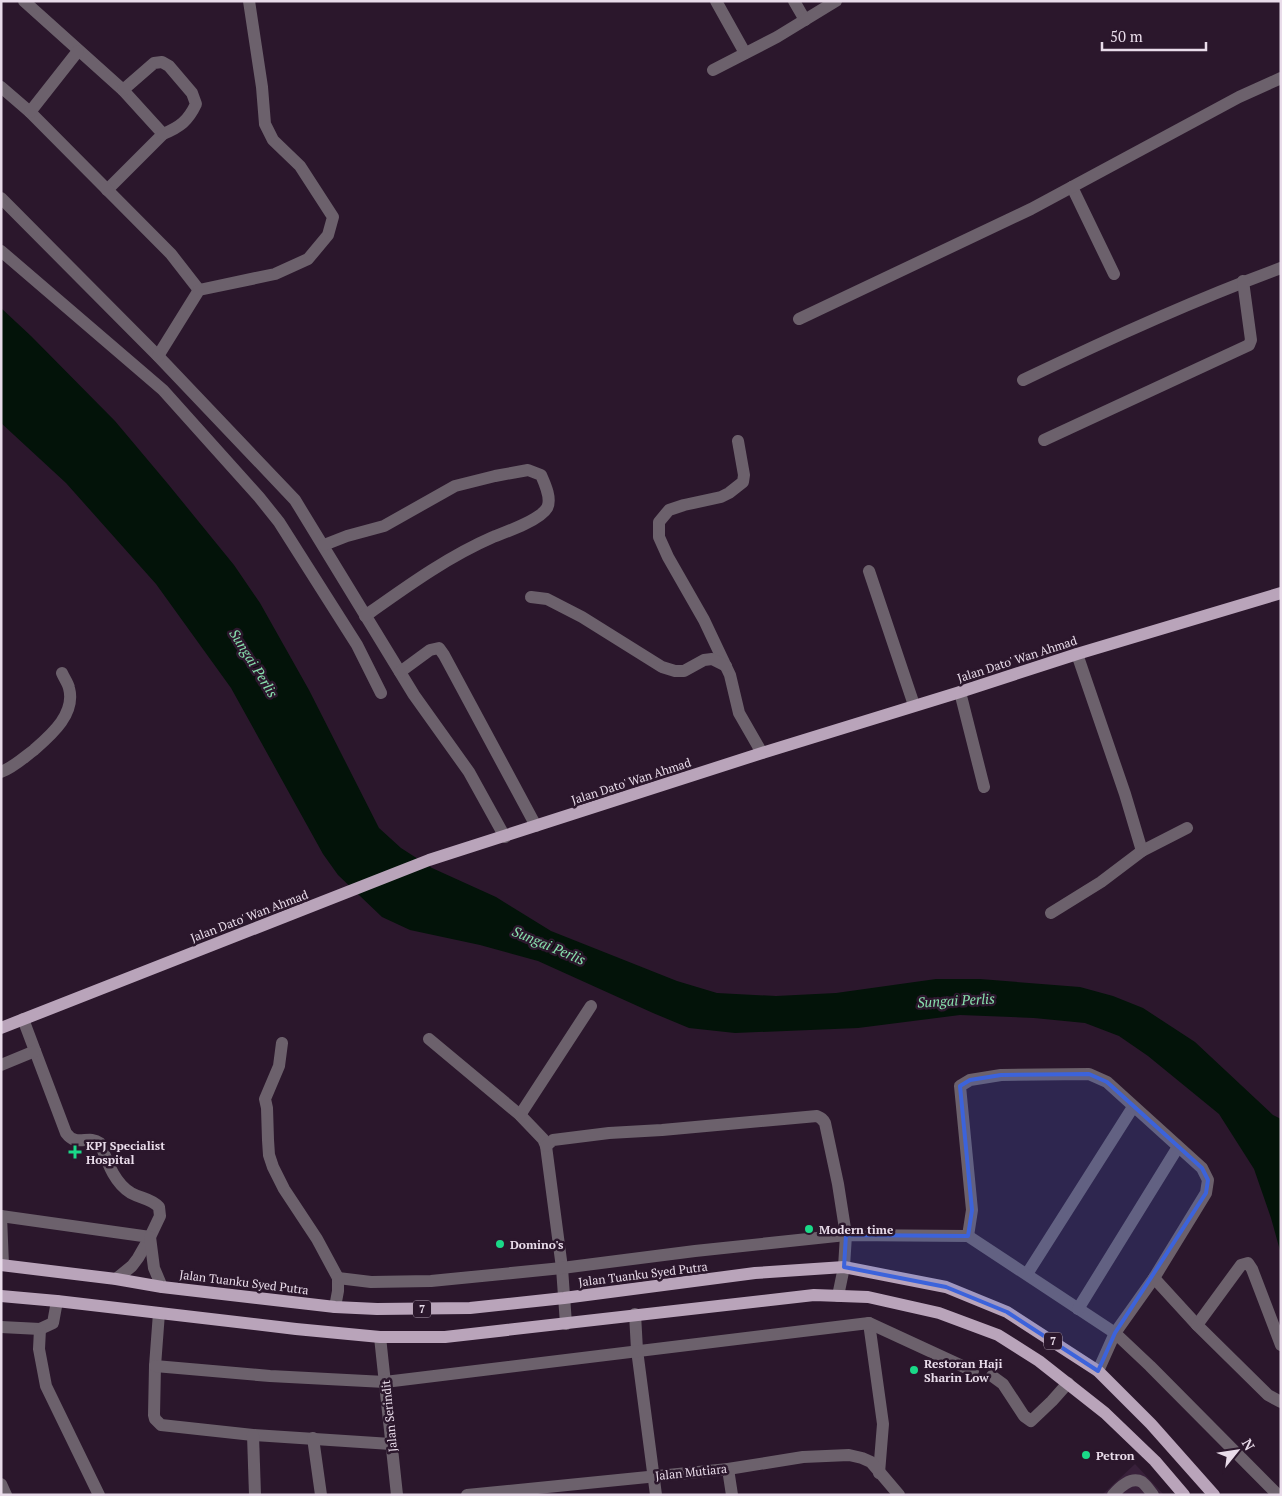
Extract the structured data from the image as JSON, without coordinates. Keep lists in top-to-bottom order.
{
  "streets": {
    "main road": ["Jalan Dato' Wan Ahmad", "Jalan Tuanku Syed Putra", "7"],
    "street": ["Jalan Serindit", "Jalan Mutiara"]
  },
  "crossings": [
    ["7", "Jalan Serindit"]
  ],
  "water": ["Sungai Perlis"],
  "places": {
    "health": ["KPJ Specialist Hospital"],
    "other": [
      "Modern time",
      "Domino's",
      "Restoran Haji Sharin Low",
      "Petron"
    ]
  },
  "scale_bar": "50 m",
  "north": "top right"
}
